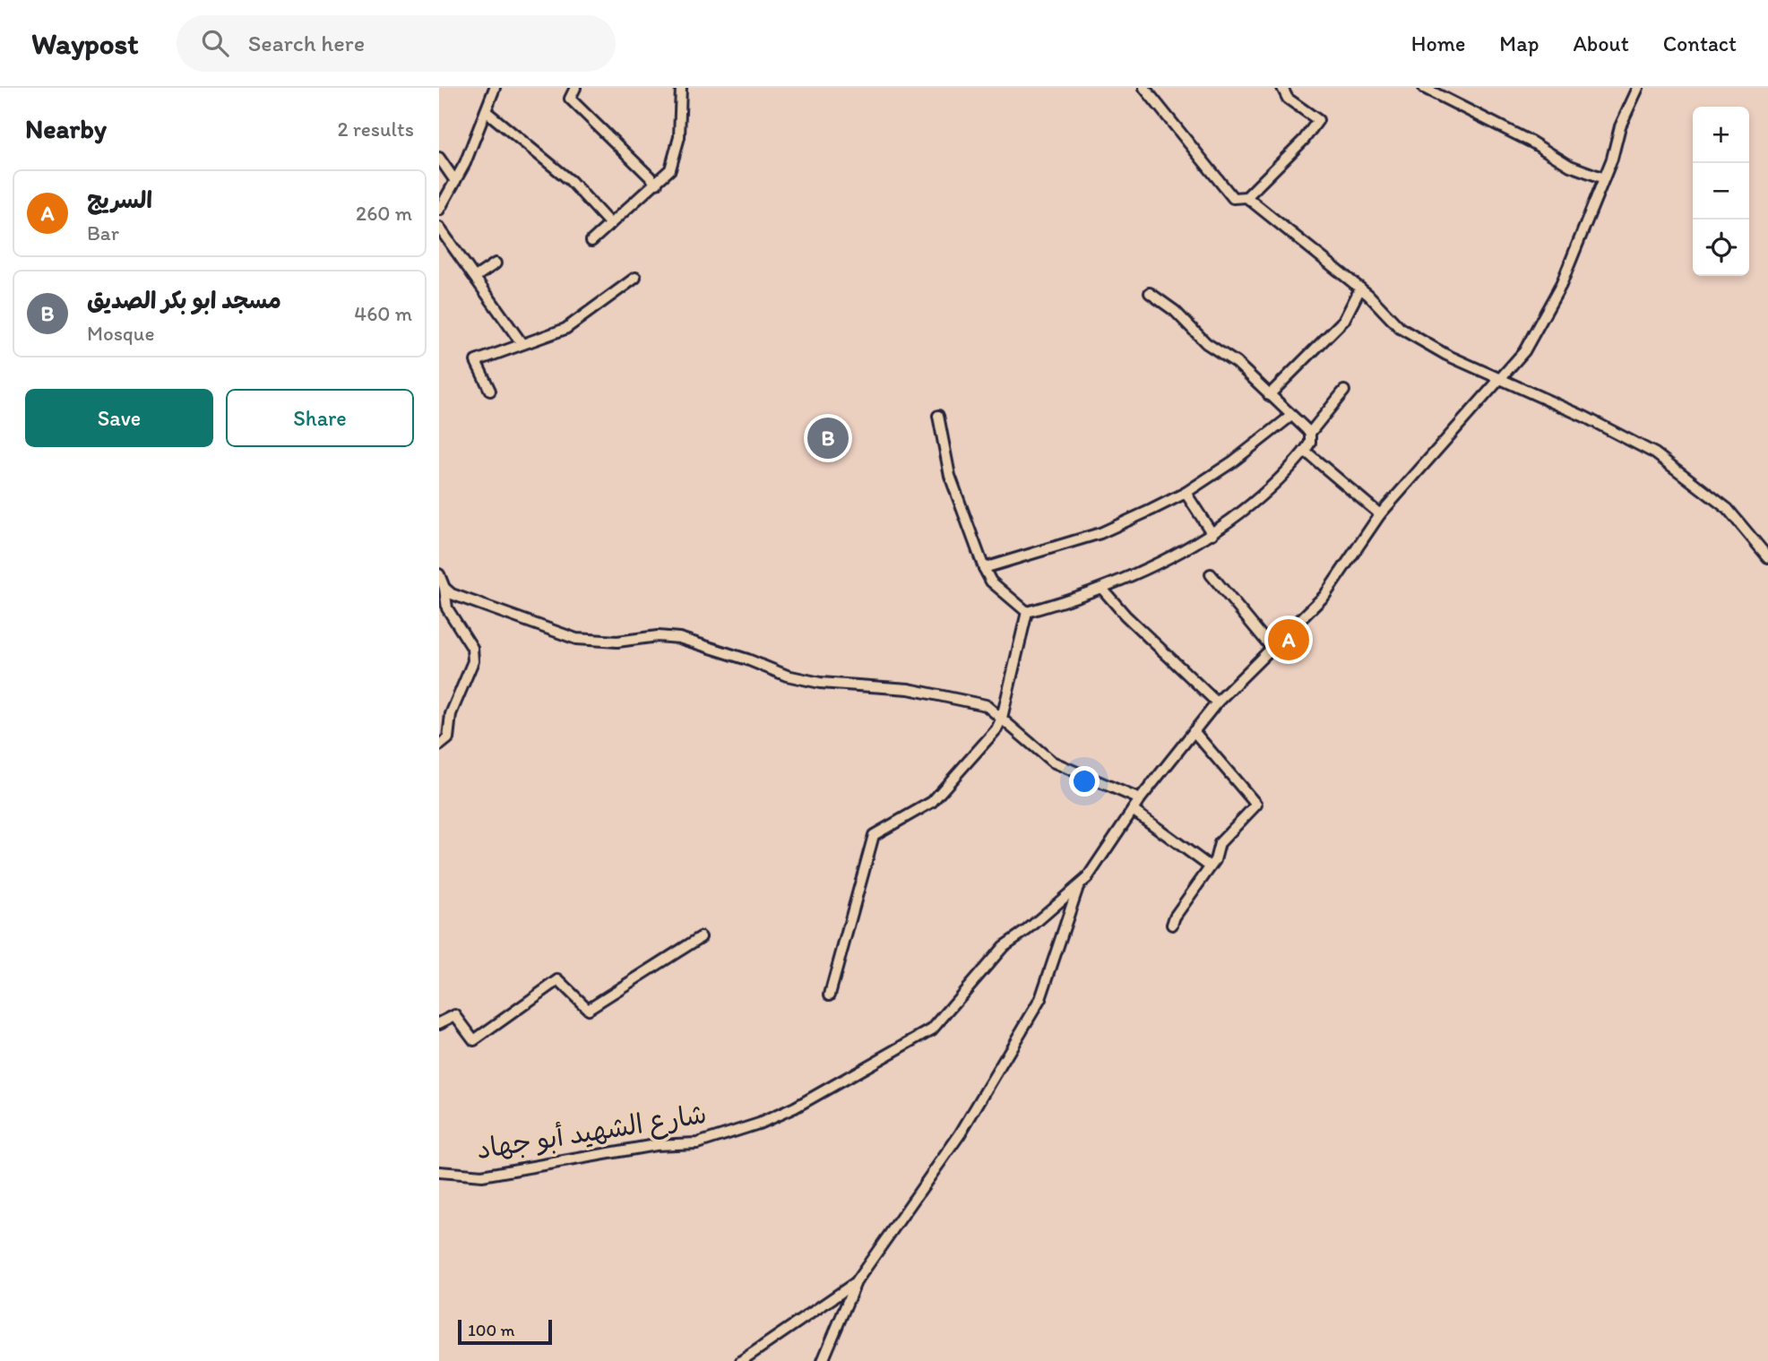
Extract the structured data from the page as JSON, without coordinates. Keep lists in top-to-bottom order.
{
  "streets": {
    "street": ["شارع الشهيد أبو جهاد"]
  },
  "scale_bar": "100 m",
  "page": {
    "header": "Waypost",
    "search": "Search here",
    "nav": [
      "Home",
      "Map",
      "About",
      "Contact"
    ],
    "heading": ["Nearby", "2 results"],
    "map_buttons": ["+", "−"],
    "list": [
      {
        "mark": "A",
        "name": "السريج",
        "note": "Bar",
        "value": "260 m"
      },
      {
        "mark": "B",
        "name": "مسجد ابو بكر الصديق",
        "note": "Mosque",
        "value": "460 m"
      }
    ],
    "buttons": ["Save", "Share"],
    "pins": ["B", "A"],
    "scale": "100 m"
  }
}
